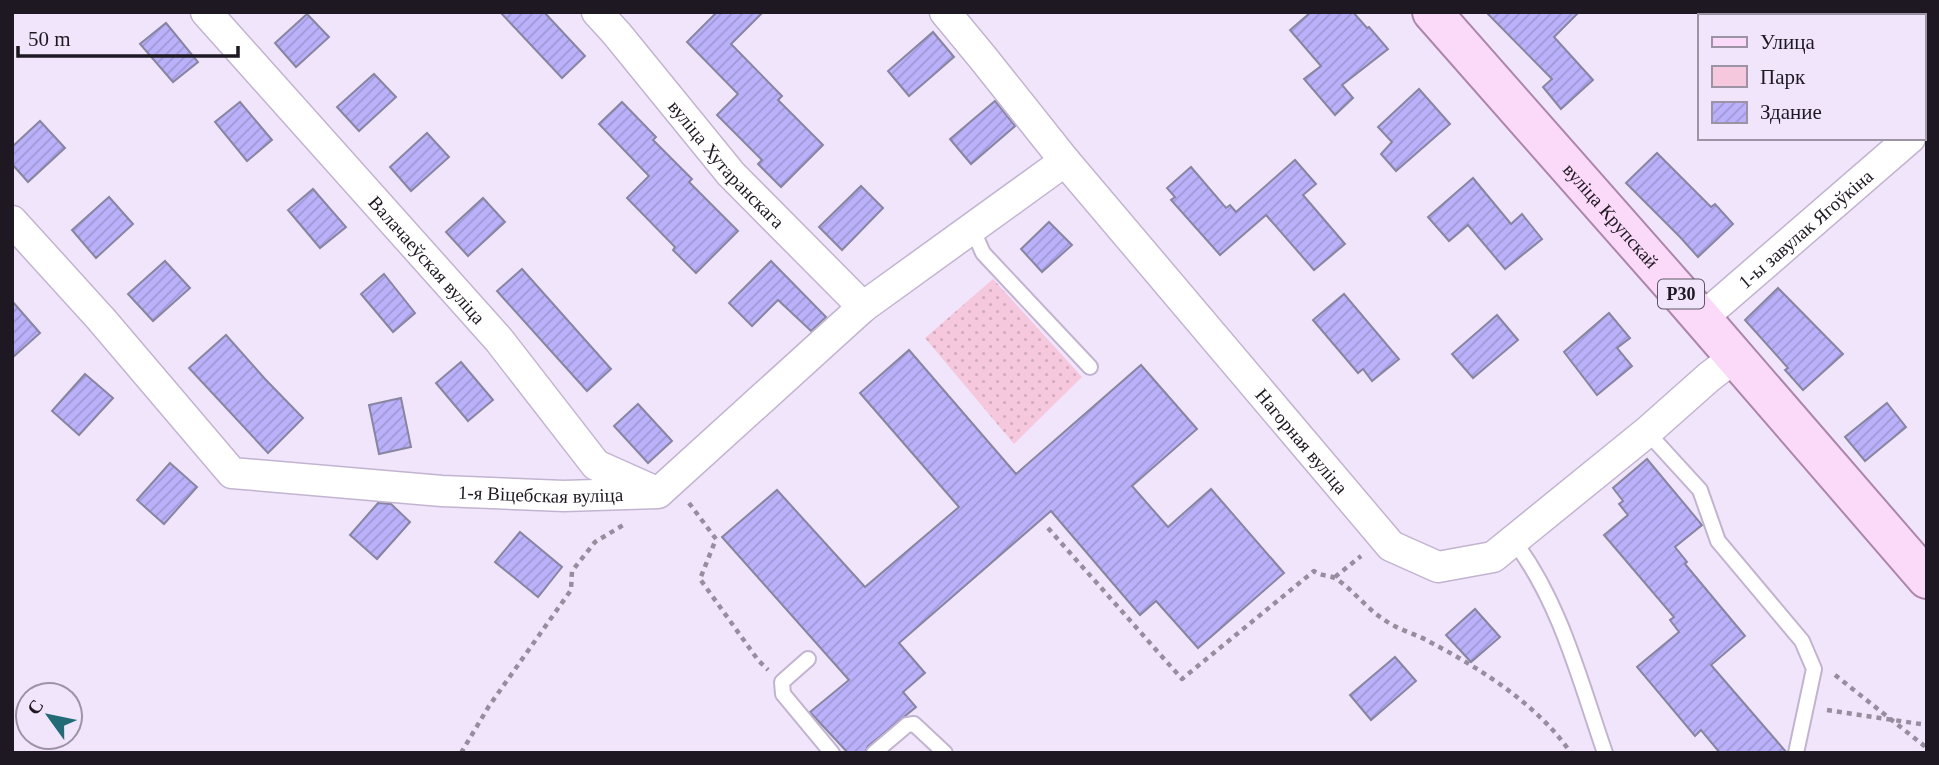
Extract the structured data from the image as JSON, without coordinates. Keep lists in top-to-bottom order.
{
  "streets": {
    "main road": ["вуліца Крупскай", "Р30"],
    "street": [
      "вуліца Хутаранскага",
      "1-ы завулак Ягоўкіна",
      "Валачаеўская вуліца",
      "Нагорная вуліца",
      "1-я Віцебская вуліца"
    ]
  },
  "crossings": [
    ["вуліца Крупскай", "1-ы завулак Ягоўкіна"],
    ["вуліца Крупскай", "Нагорная вуліца"],
    ["Валачаеўская вуліца", "1-я Віцебская вуліца"]
  ],
  "legend": ["Улица", "Парк", "Здание"],
  "scale_bar": "50 m",
  "north": "top left"
}
